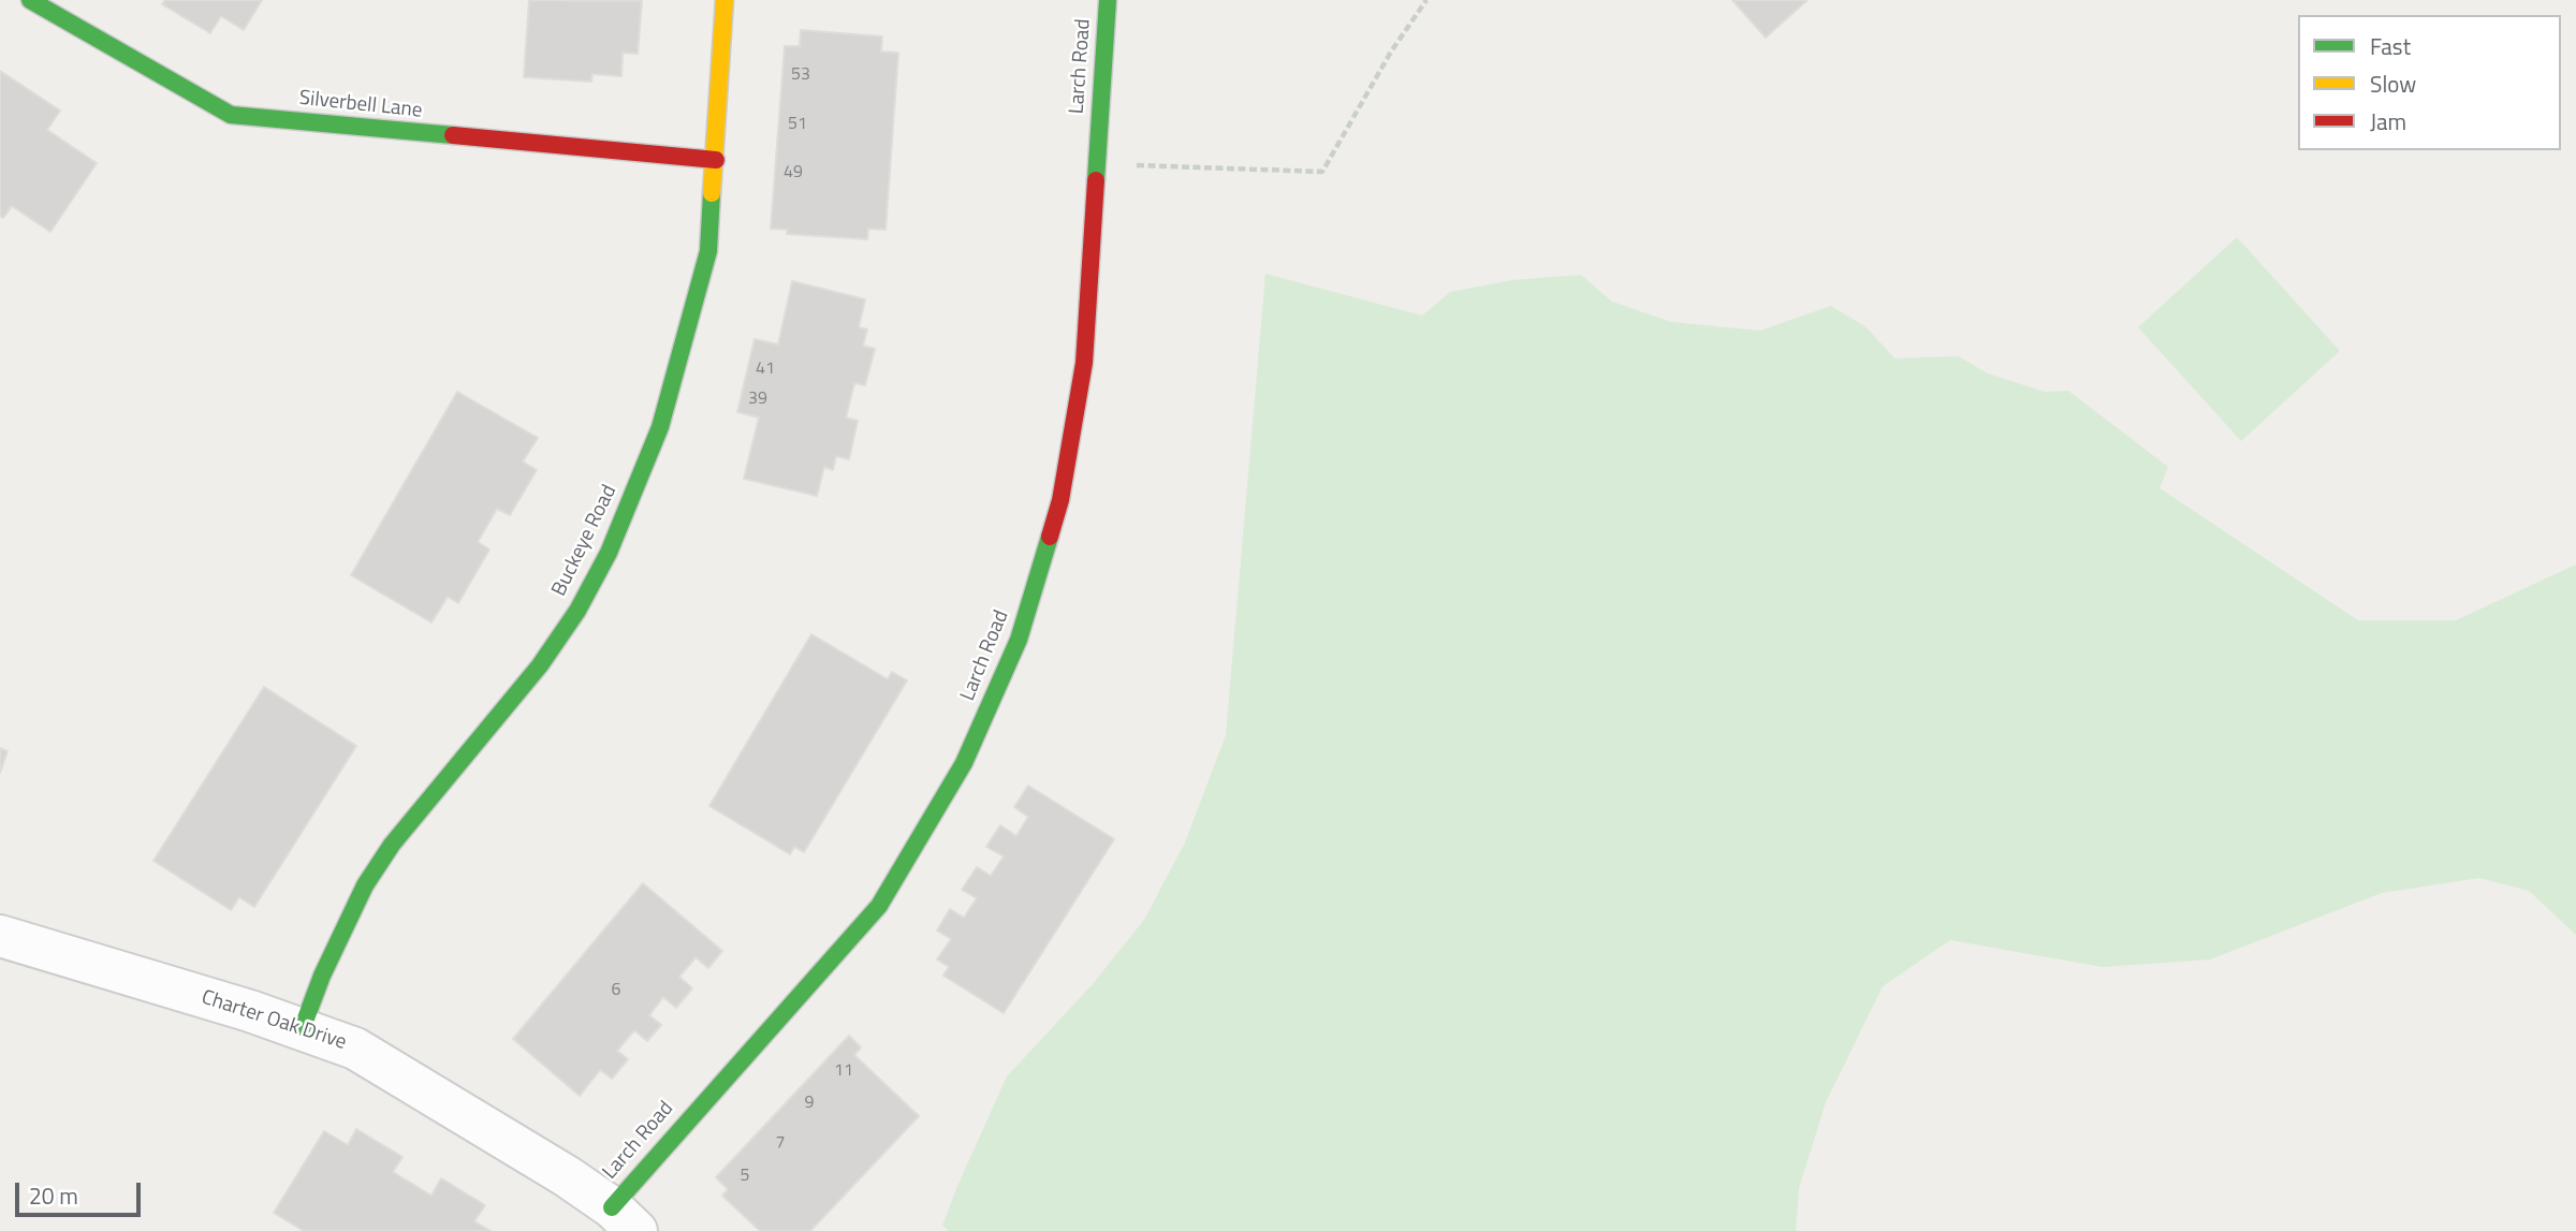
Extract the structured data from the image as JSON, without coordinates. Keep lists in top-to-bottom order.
{
  "streets": {
    "street": [
      "Larch Road",
      "Silverbell Lane",
      "Buckeye Road",
      "Charter Oak Drive"
    ]
  },
  "crossings": [
    ["Larch Road", "Charter Oak Drive"],
    ["Silverbell Lane", "Buckeye Road"],
    ["Buckeye Road", "Charter Oak Drive"]
  ],
  "house_numbers": [
    "53",
    "51",
    "49",
    "41",
    "39",
    "6",
    "11",
    "9",
    "7",
    "5"
  ],
  "legend": ["Fast", "Slow", "Jam"],
  "scale_bar": "20 m"
}
